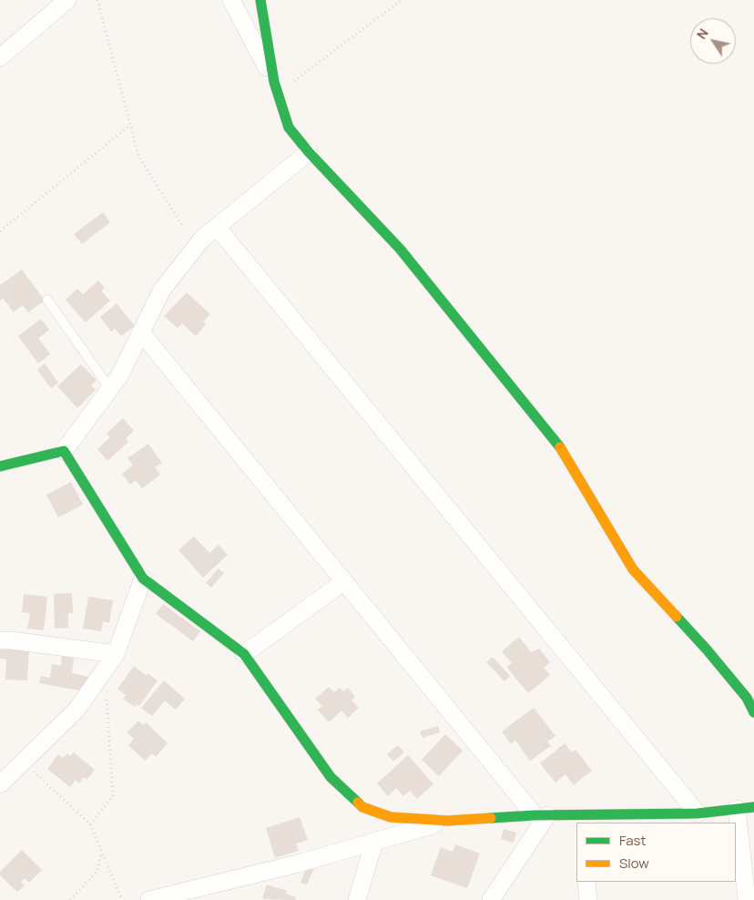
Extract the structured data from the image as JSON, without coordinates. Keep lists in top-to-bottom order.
{
  "legend": ["Fast", "Slow"],
  "north": "top left"
}
